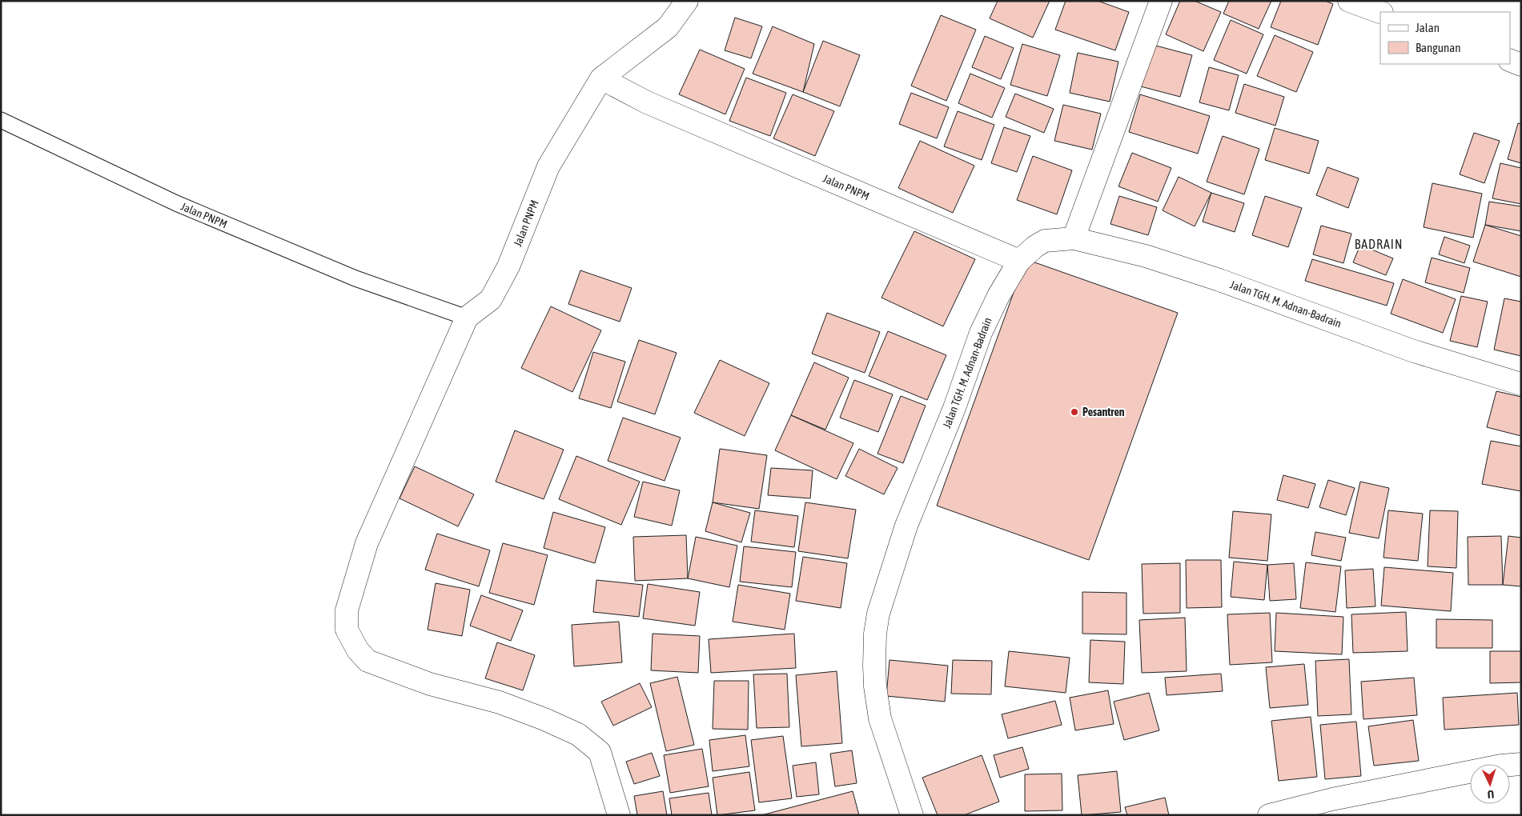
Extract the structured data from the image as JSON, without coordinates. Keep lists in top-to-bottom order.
{
  "streets": {
    "street": ["Jalan PNPM", "Jalan TGH. M. Adnan-Badrain"]
  },
  "crossings": [
    ["Jalan PNPM", "Jalan TGH. M. Adnan-Badrain"]
  ],
  "districts": ["BADRAIN"],
  "places": ["Pesantren"],
  "legend": ["Jalan", "Bangunan"],
  "north": "bottom"
}
